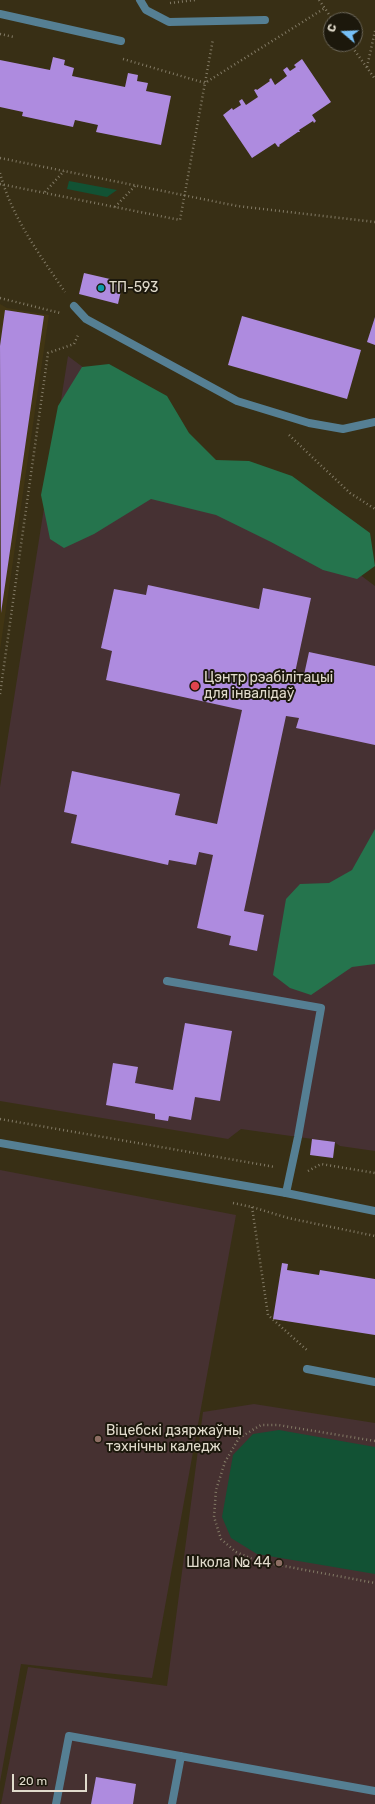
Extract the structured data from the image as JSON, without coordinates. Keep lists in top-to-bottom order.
{
  "places": [
    "ТП-593",
    "Цэнтр рэабілітацыі для інвалідаў",
    "Віцебскі дзяржаўны тэхнічны каледж",
    "Школа № 44"
  ],
  "scale_bar": "20 m",
  "north": "left"
}
